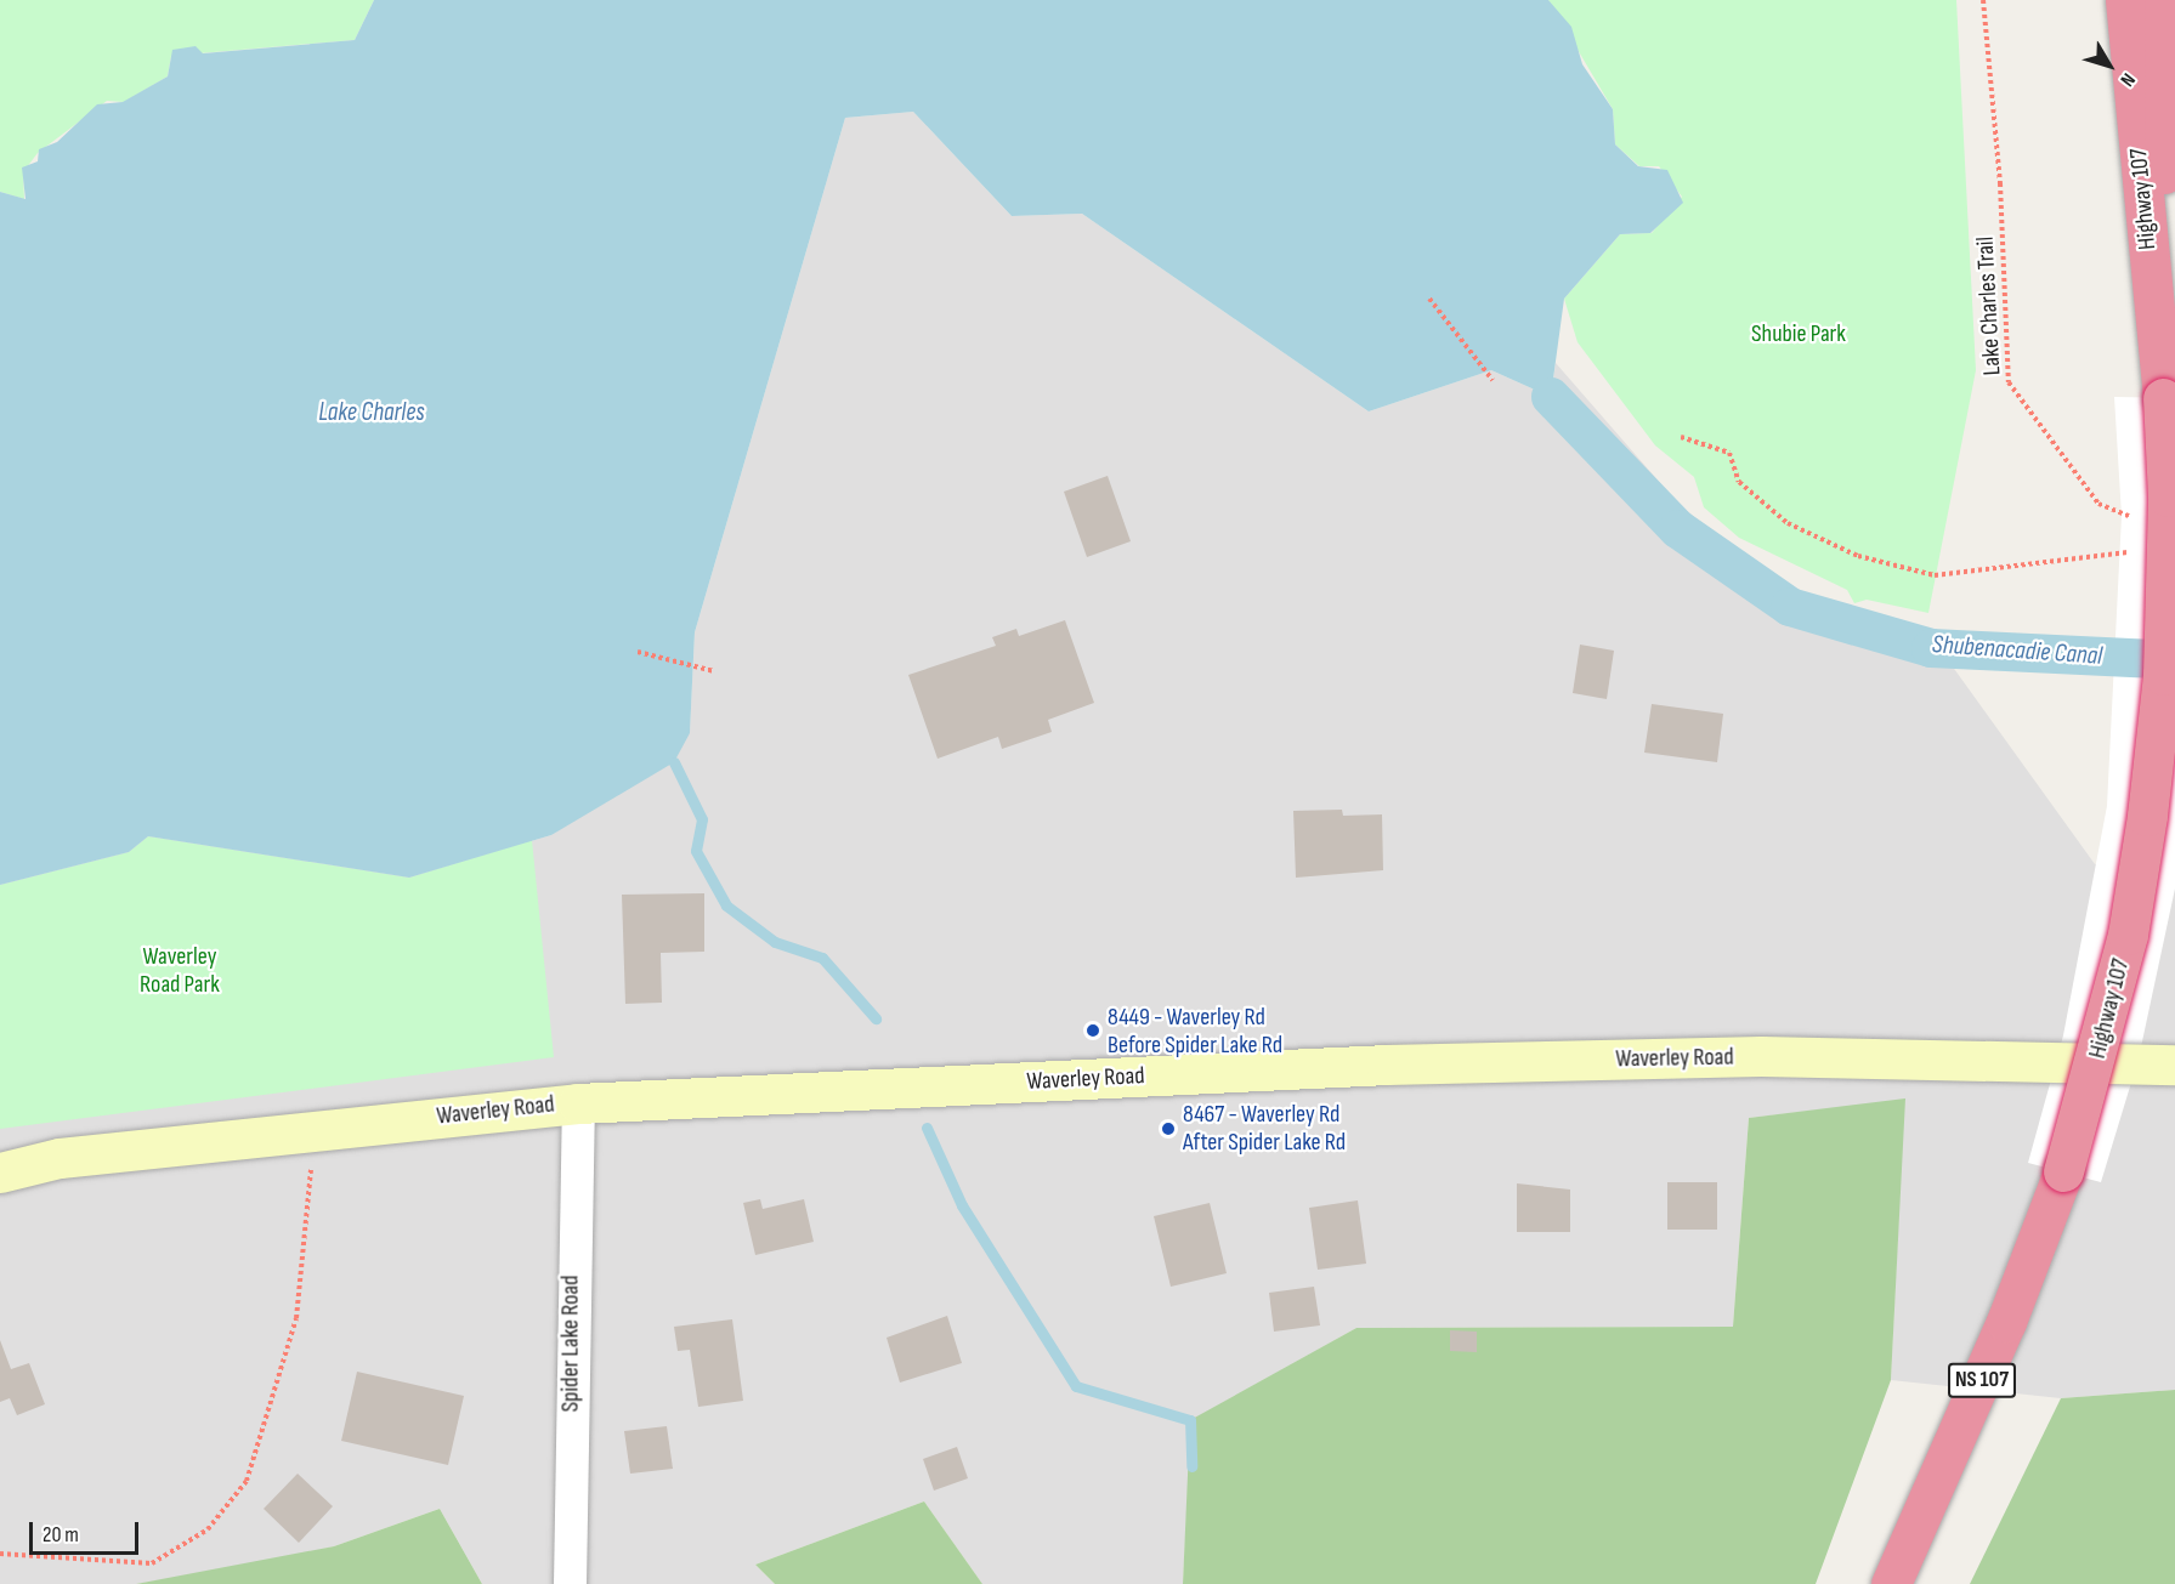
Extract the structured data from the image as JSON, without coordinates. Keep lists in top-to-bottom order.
{
  "streets": {
    "highway": ["Highway 107", "NS 107"],
    "main road": ["Waverley Road"],
    "street": ["Spider Lake Road"],
    "path": ["Lake Charles Trail"]
  },
  "crossings": [
    ["Waverley Road", "Spider Lake Road"]
  ],
  "water": ["Lake Charles", "Shubenacadie Canal"],
  "parks": ["Shubie Park", "Waverley Road Park"],
  "places": ["8449 - Waverley Rd Before Spider Lake Rd", "8467 - Waverley Rd After Spider Lake Rd"],
  "scale_bar": "20 m",
  "north": "bottom right"
}
